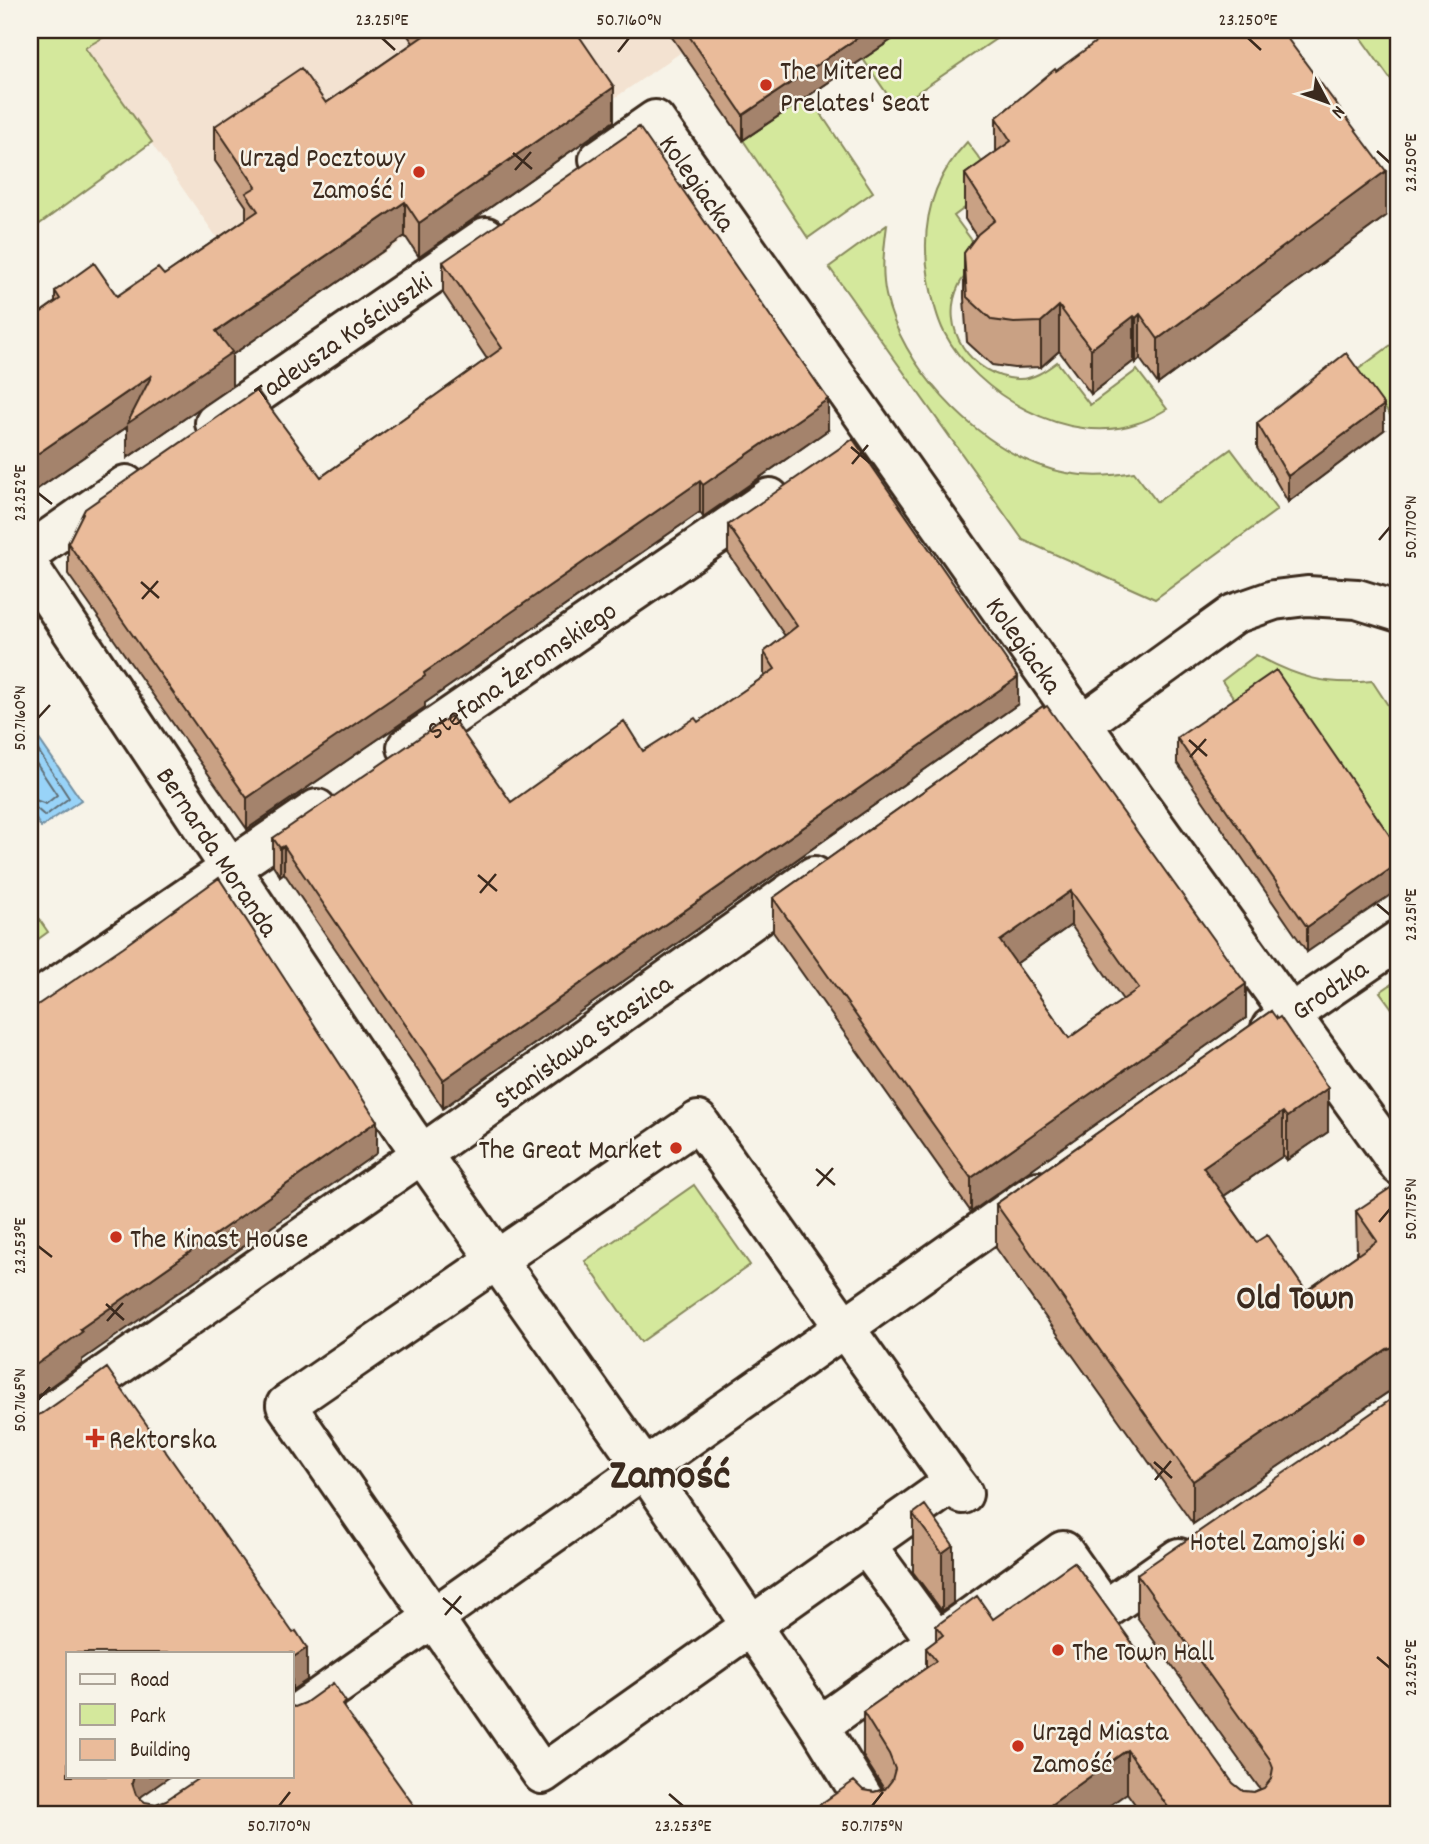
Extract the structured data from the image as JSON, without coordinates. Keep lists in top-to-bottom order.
{
  "streets": {
    "street": [
      "Kolegiacka",
      "Tadeusza Kościuszki",
      "Stefana Żeromskiego",
      "Bernarda Moranda",
      "Grodzka",
      "Stanisława Staszica"
    ]
  },
  "crossings": [
    ["Kolegiacka", "Grodzka"],
    ["Bernarda Moranda", "Stanisława Staszica"]
  ],
  "districts": ["Old Town", "Zamość"],
  "places": {
    "other": [
      "The Mitered Prelates' Seat",
      "Urząd Pocztowy Zamość 1",
      "The Great Market",
      "The Kinast House",
      "Hotel Zamojski",
      "The Town Hall",
      "Urząd Miasta Zamość"
    ],
    "health": ["Rektorska"]
  },
  "legend": ["Road", "Park", "Building"],
  "north": "bottom right",
  "coordinates": [
    "23.251°E",
    "50.7160°N",
    "23.250°E",
    "23.252°E",
    "50.7170°N",
    "50.7175°N",
    "23.253°E",
    "50.7165°N"
  ]
}
